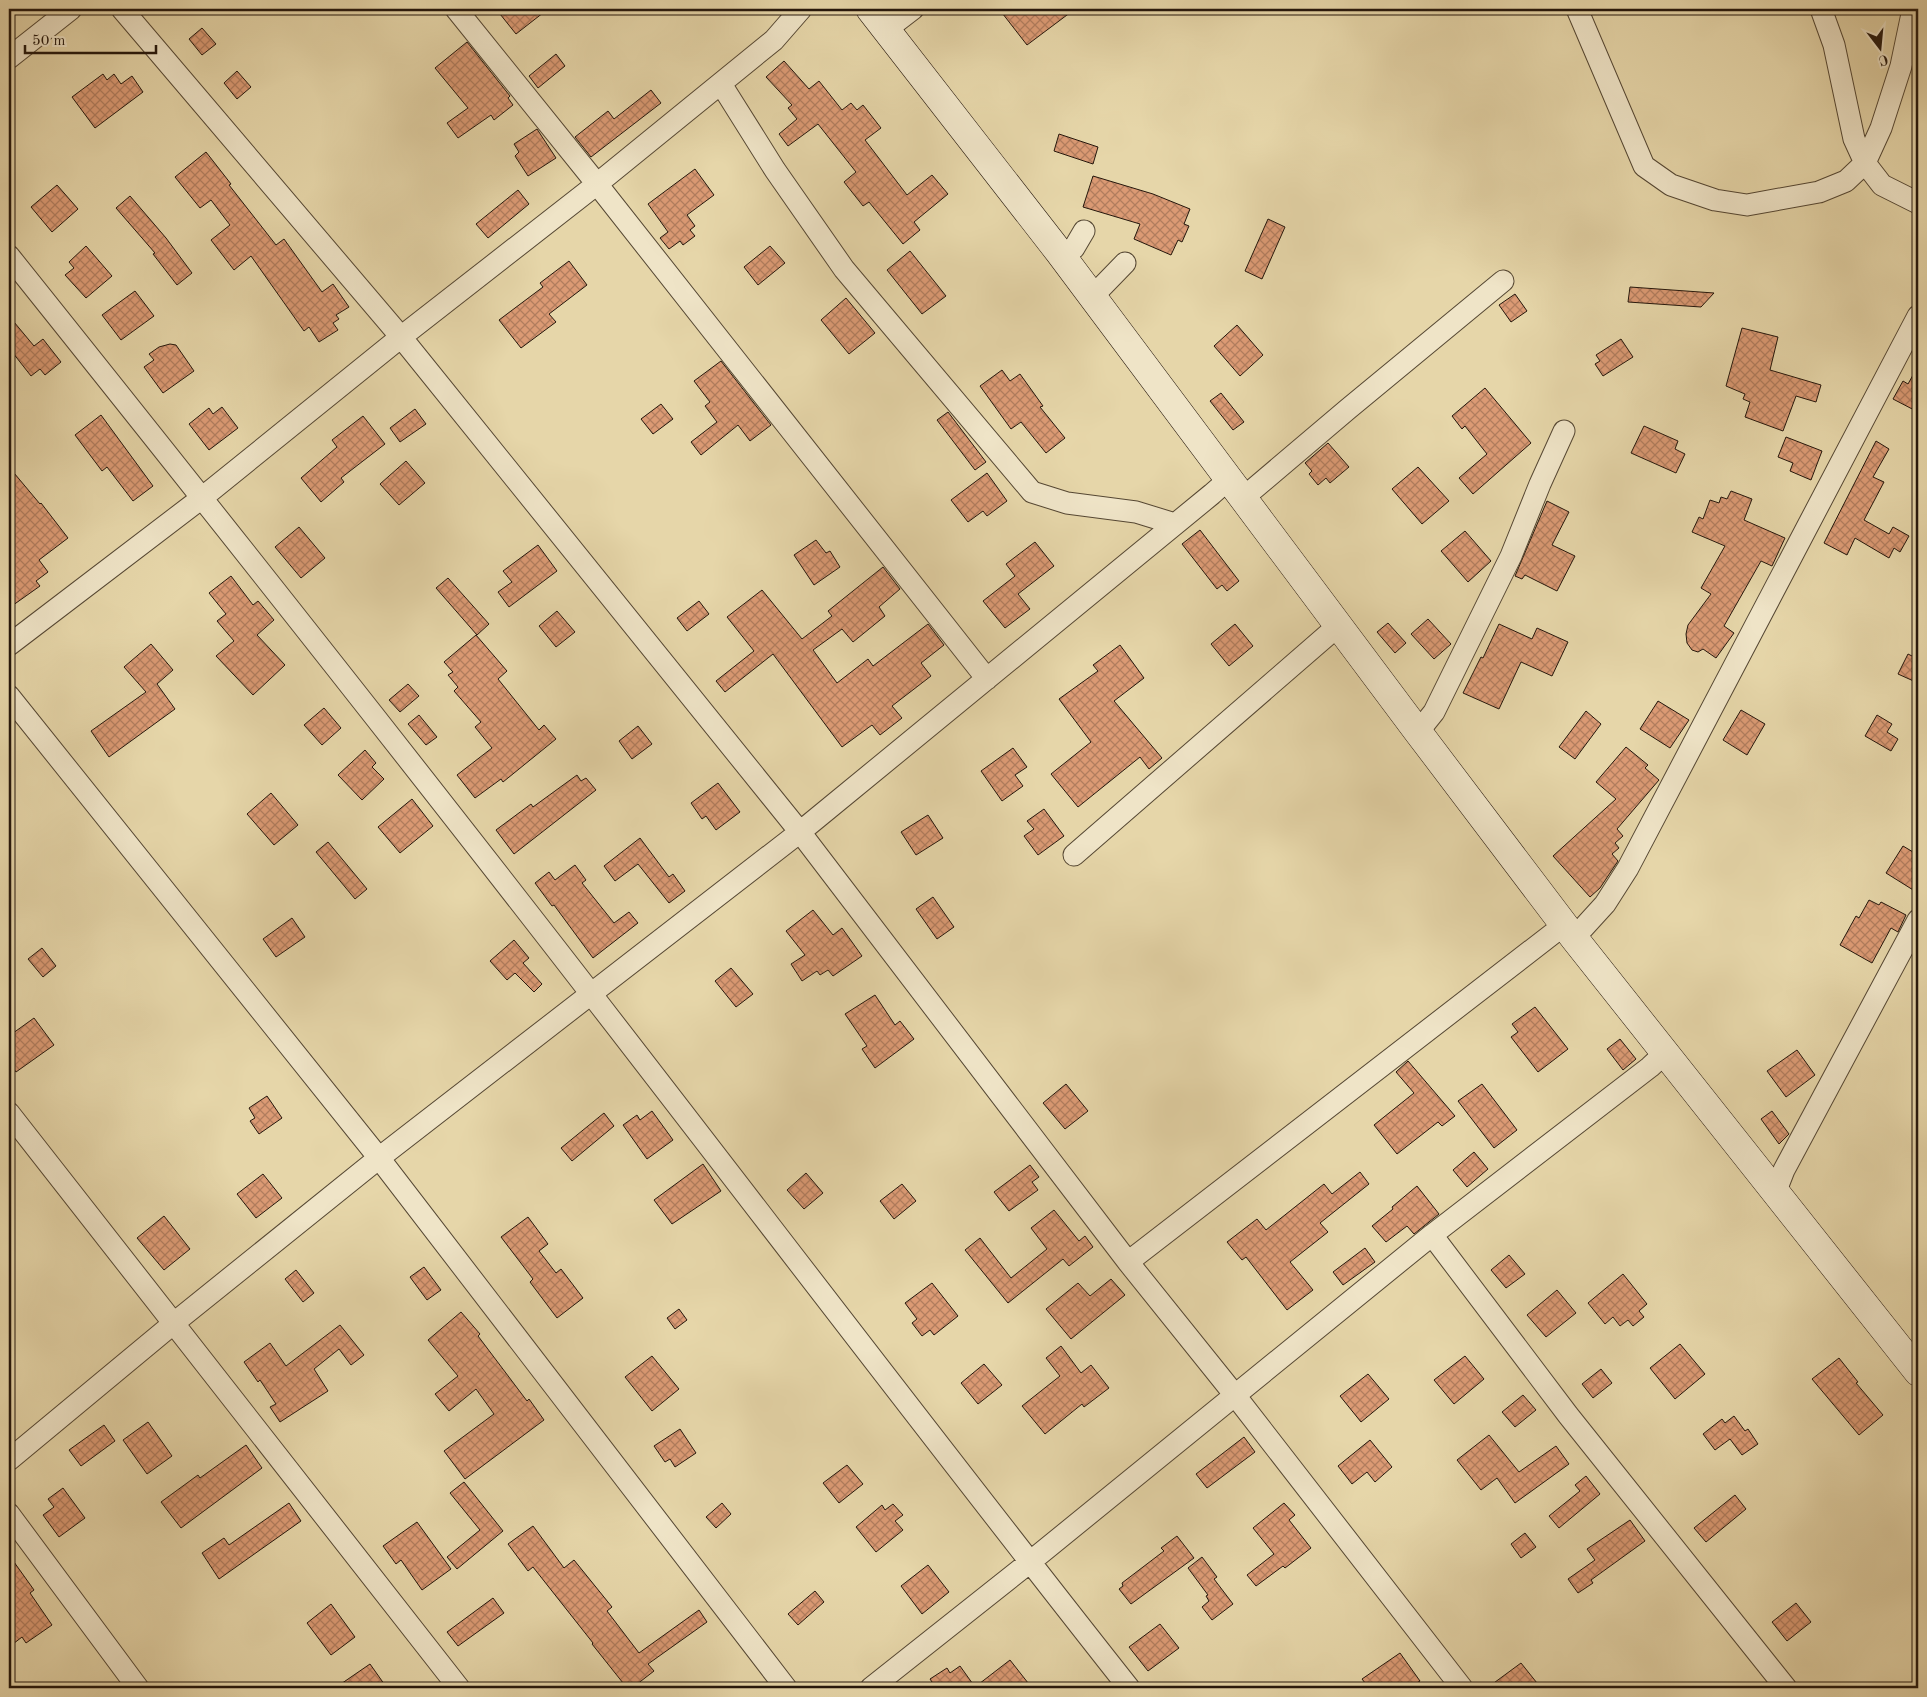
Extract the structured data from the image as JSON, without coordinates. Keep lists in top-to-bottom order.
{
  "scale_bar": "50 m",
  "north": "bottom"
}
